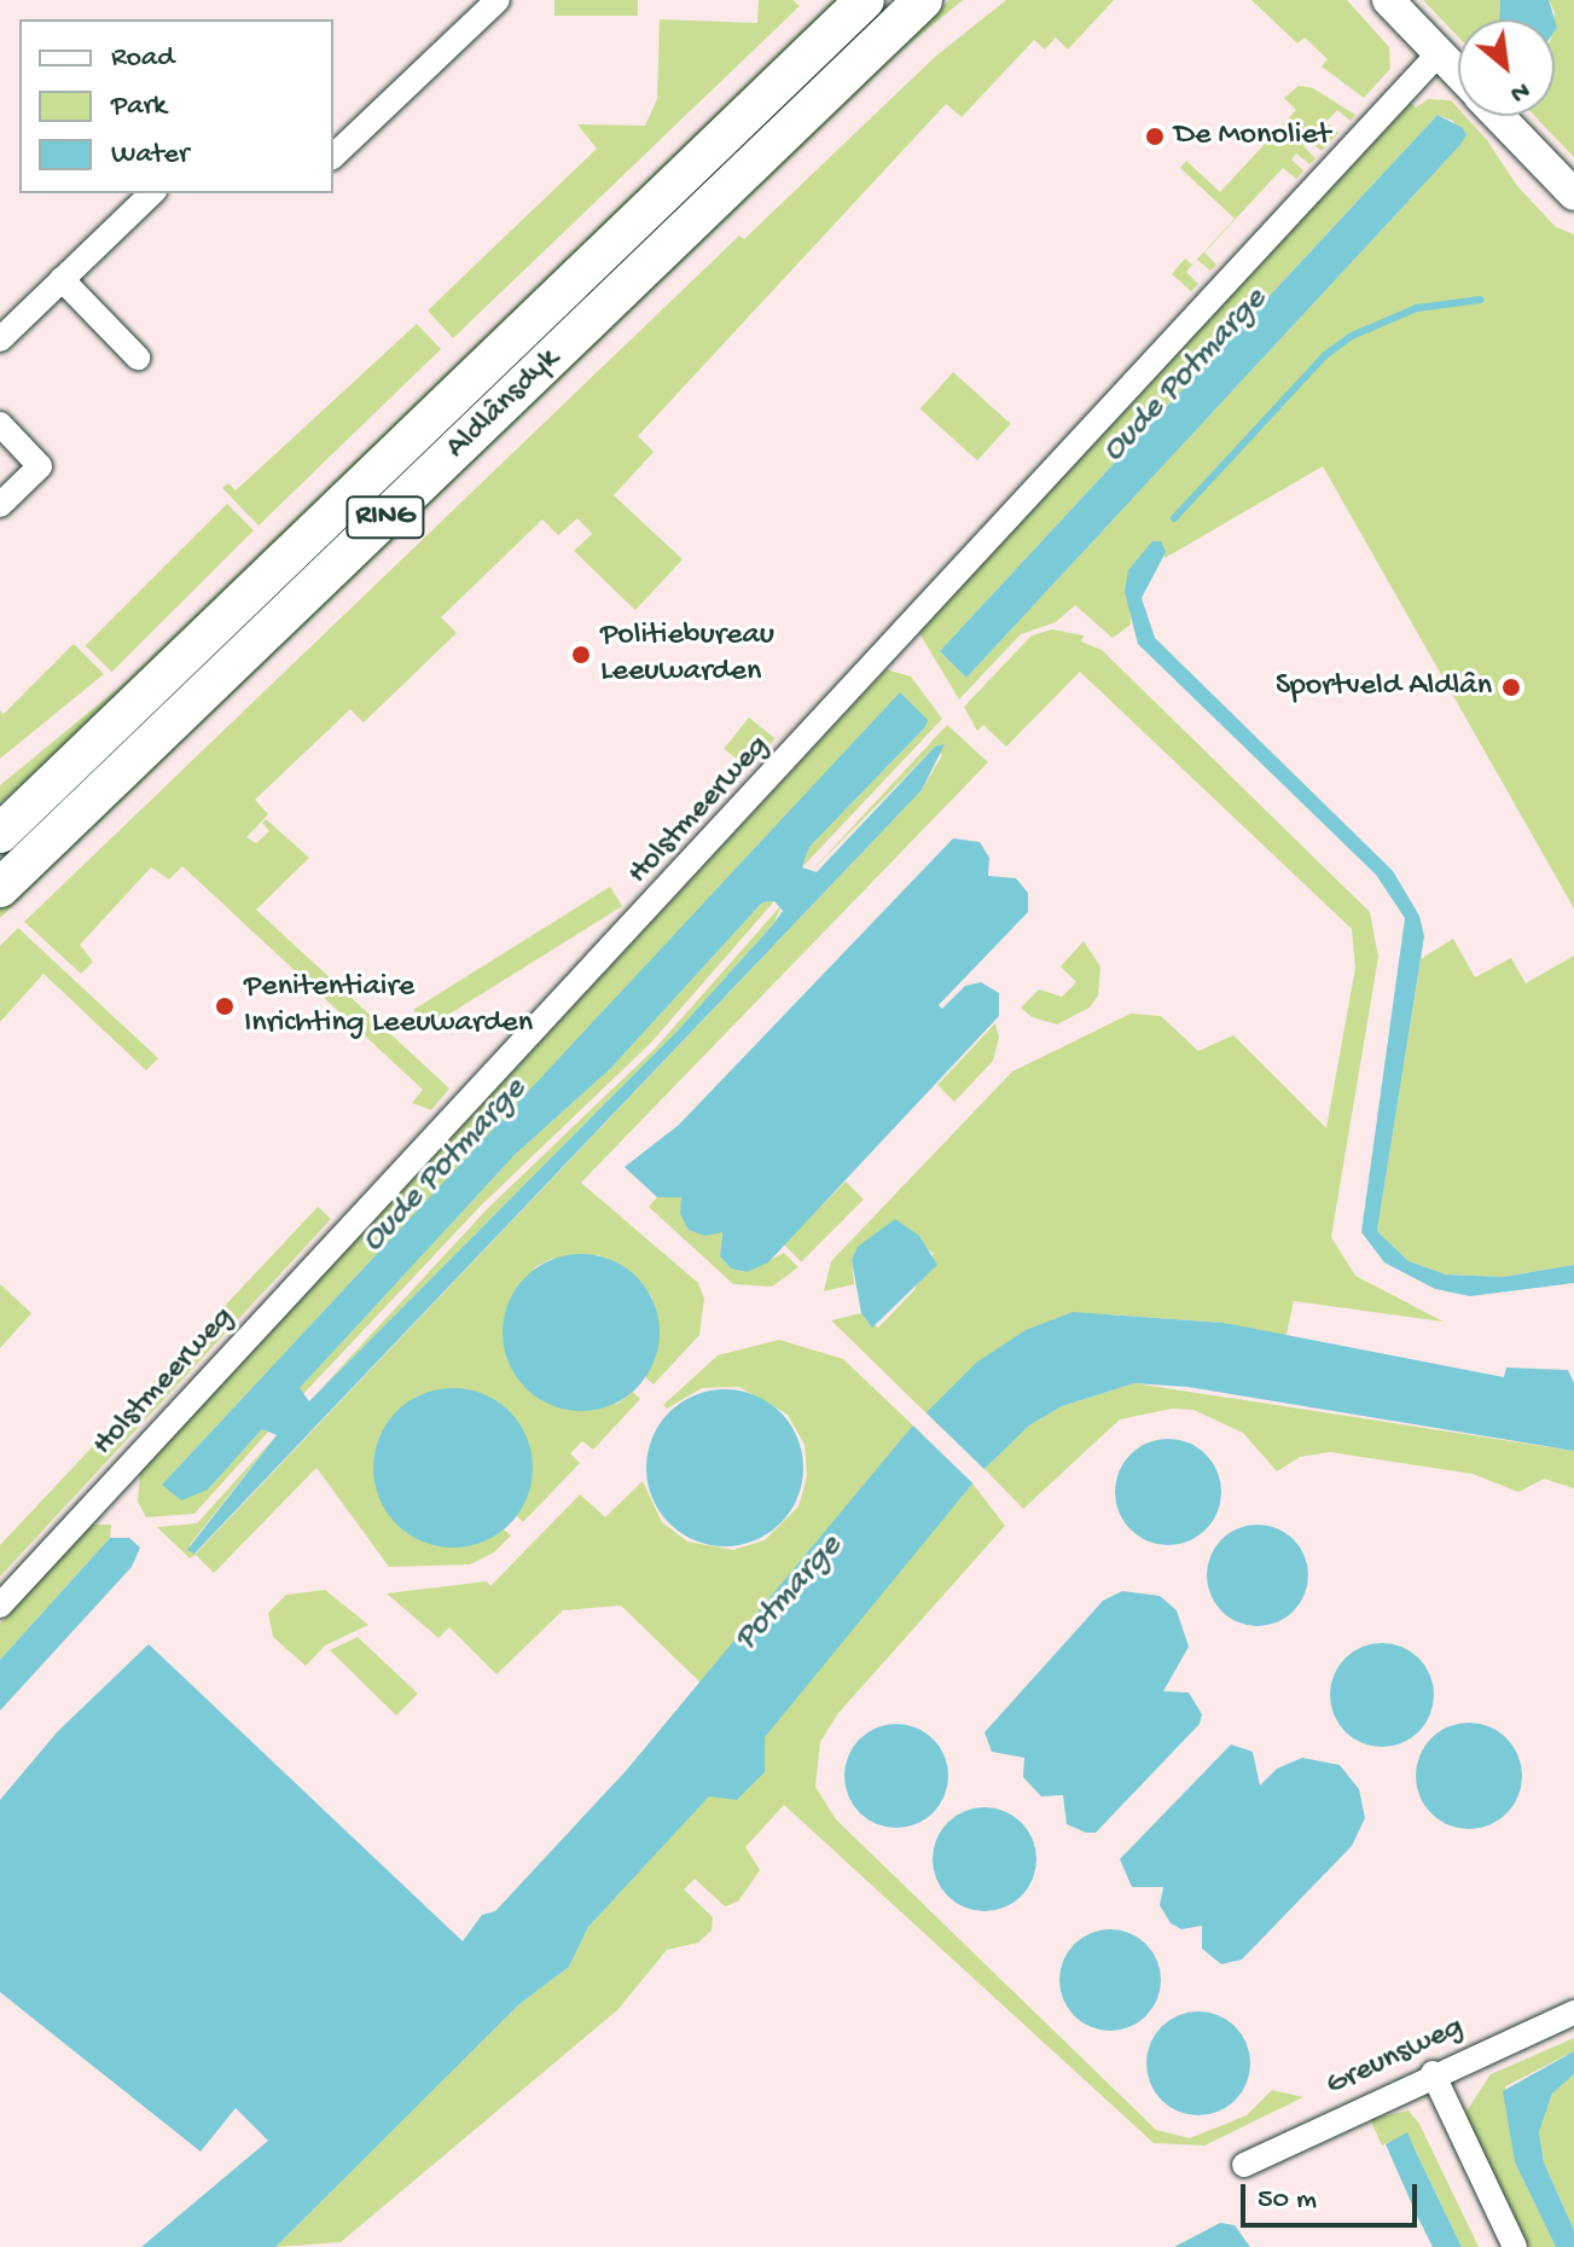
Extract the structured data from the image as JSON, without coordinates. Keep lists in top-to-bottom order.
{
  "streets": {
    "main road": ["Aldlânsdyk", "RING"],
    "street": ["Holstmeerweg", "Greunsweg"]
  },
  "water": ["Oude Potmarge", "Potmarge"],
  "places": [
    "De Monoliet",
    "Politiebureau Leeuwarden",
    "Sportveld Aldlân",
    "Penitentiaire Inrichting Leeuwarden"
  ],
  "legend": ["Road", "Park", "Water"],
  "scale_bar": "50 m",
  "north": "bottom right"
}
